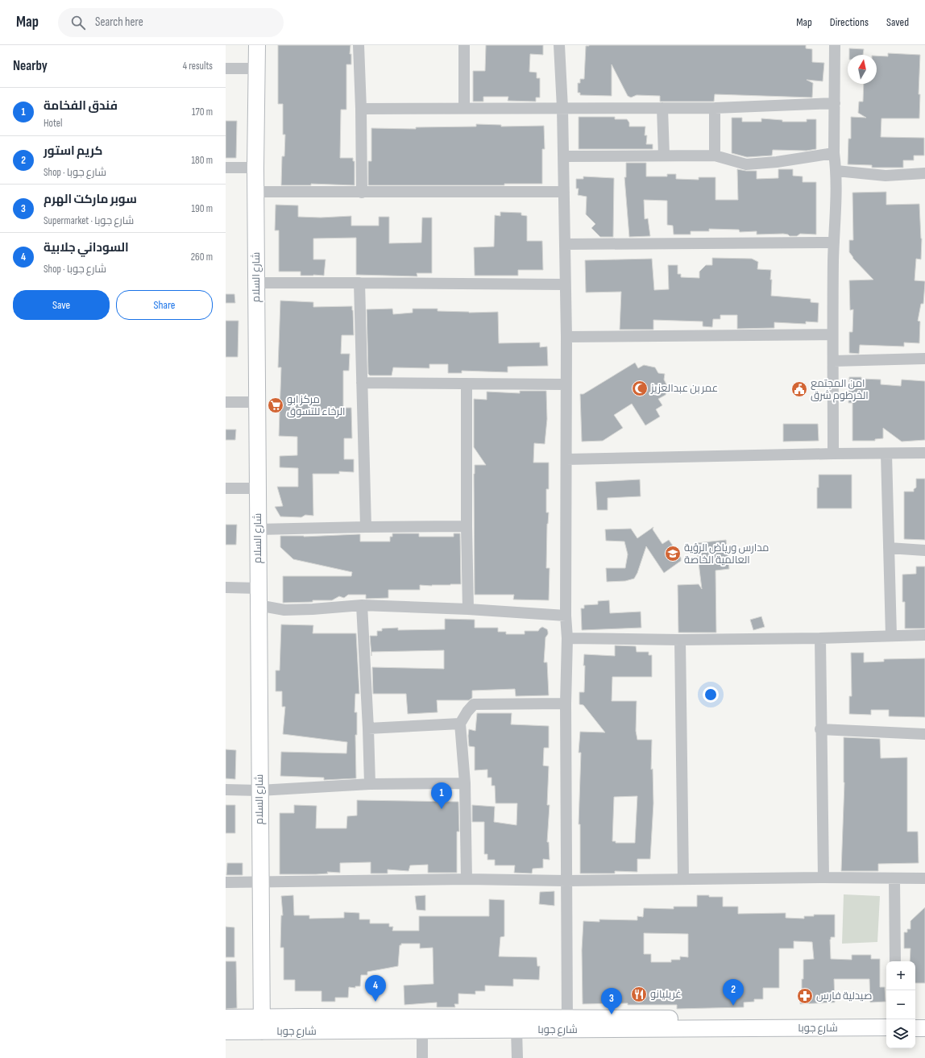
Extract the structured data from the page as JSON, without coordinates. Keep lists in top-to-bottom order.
{
  "streets": {
    "street": ["شارع السلام", "شارع جوبا"]
  },
  "crossings": [
    ["شارع السلام", "شارع جوبا"]
  ],
  "places": {
    "mosque": ["عمر بن عبدالعزيز"],
    "public building": ["امن المجتمع الخرطوم شرق"],
    "supermarket": ["مركز ابو الرخاء للتسوق"],
    "school or university": ["مدارس ورياض الرؤية العالمية الخاصة"],
    "restaurant": ["غريليانو"],
    "pharmacy": ["صيدلية فارس"]
  },
  "north": "top",
  "page": {
    "header": "Map",
    "search": "Search here",
    "nav": ["Map", "Directions", "Saved"],
    "heading": ["Nearby", "4 results"],
    "list": [
      {
        "mark": "1",
        "name": "فندق الفخامة",
        "note": "Hotel",
        "value": "170 m"
      },
      {
        "mark": "2",
        "name": "كريم استور",
        "note": "Shop · شارع جوبا",
        "value": "180 m"
      },
      {
        "mark": "3",
        "name": "سوبر ماركت الهرم",
        "note": "Supermarket · شارع جوبا",
        "value": "190 m"
      },
      {
        "mark": "4",
        "name": "السوداني جلابية",
        "note": "Shop · شارع جوبا",
        "value": "260 m"
      }
    ],
    "buttons": ["Save", "Share"],
    "pins": [
      "1",
      "4",
      "2",
      "3"
    ],
    "map_buttons": ["+", "−"]
  }
}
